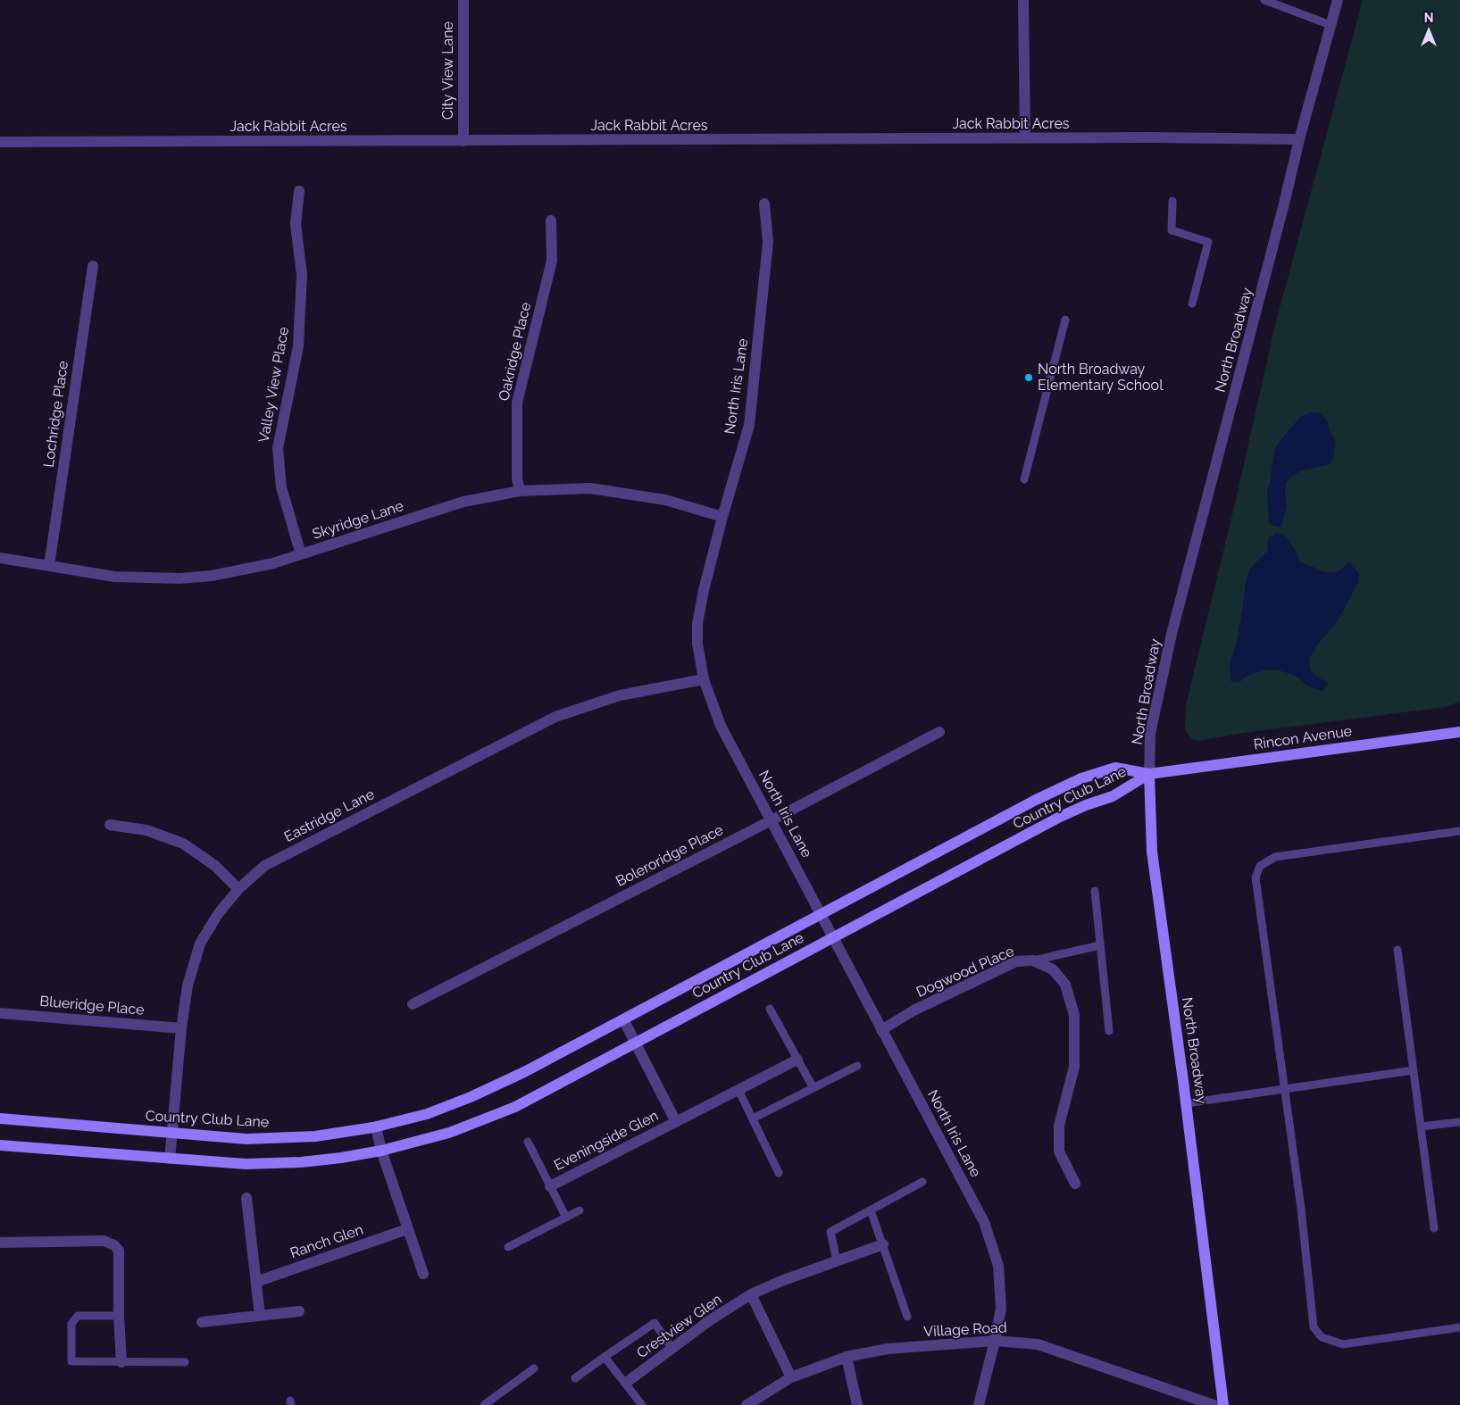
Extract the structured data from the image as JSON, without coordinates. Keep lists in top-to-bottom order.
{
  "streets": {
    "main road": ["North Broadway", "Rincon Avenue", "Country Club Lane"],
    "street": [
      "City View Lane",
      "Jack Rabbit Acres",
      "Oakridge Place",
      "Valley View Place",
      "North Iris Lane",
      "Lochridge Place",
      "Skyridge Lane",
      "Eastridge Lane",
      "Boleroridge Place",
      "Dogwood Place",
      "Blueridge Place",
      "Eveningside Glen",
      "Ranch Glen",
      "Crestview Glen",
      "Village Road"
    ]
  },
  "crossings": [
    ["City View Lane", "Jack Rabbit Acres"],
    ["Jack Rabbit Acres", "North Broadway"],
    ["North Broadway", "Rincon Avenue"],
    ["North Broadway", "Country Club Lane"],
    ["Oakridge Place", "Skyridge Lane"],
    ["Valley View Place", "Skyridge Lane"],
    ["North Iris Lane", "Skyridge Lane"],
    ["North Iris Lane", "Country Club Lane"],
    ["North Iris Lane", "Eastridge Lane"],
    ["North Iris Lane", "Boleroridge Place"],
    ["North Iris Lane", "Dogwood Place"],
    ["North Iris Lane", "Village Road"],
    ["Lochridge Place", "Skyridge Lane"],
    ["Rincon Avenue", "Country Club Lane"],
    ["Country Club Lane", "Eastridge Lane"],
    ["Country Club Lane", "Eveningside Glen"],
    ["Eastridge Lane", "Blueridge Place"]
  ],
  "places": ["North Broadway Elementary School"],
  "north": "top"
}
